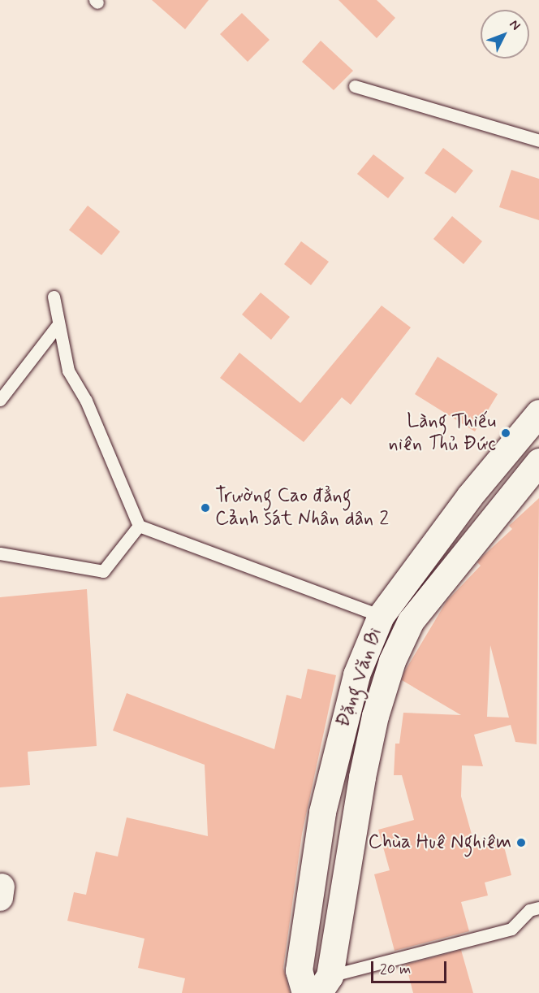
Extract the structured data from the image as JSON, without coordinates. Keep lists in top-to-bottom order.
{
  "streets": {
    "main road": ["Đặng Văn Bi"]
  },
  "places": ["Làng Thiếu niên Thủ Đức", "Trường Cao đẳng Cảnh sát Nhân dân 2", "Chùa Huê Nghiêm"],
  "scale_bar": "20 m",
  "north": "top right"
}
